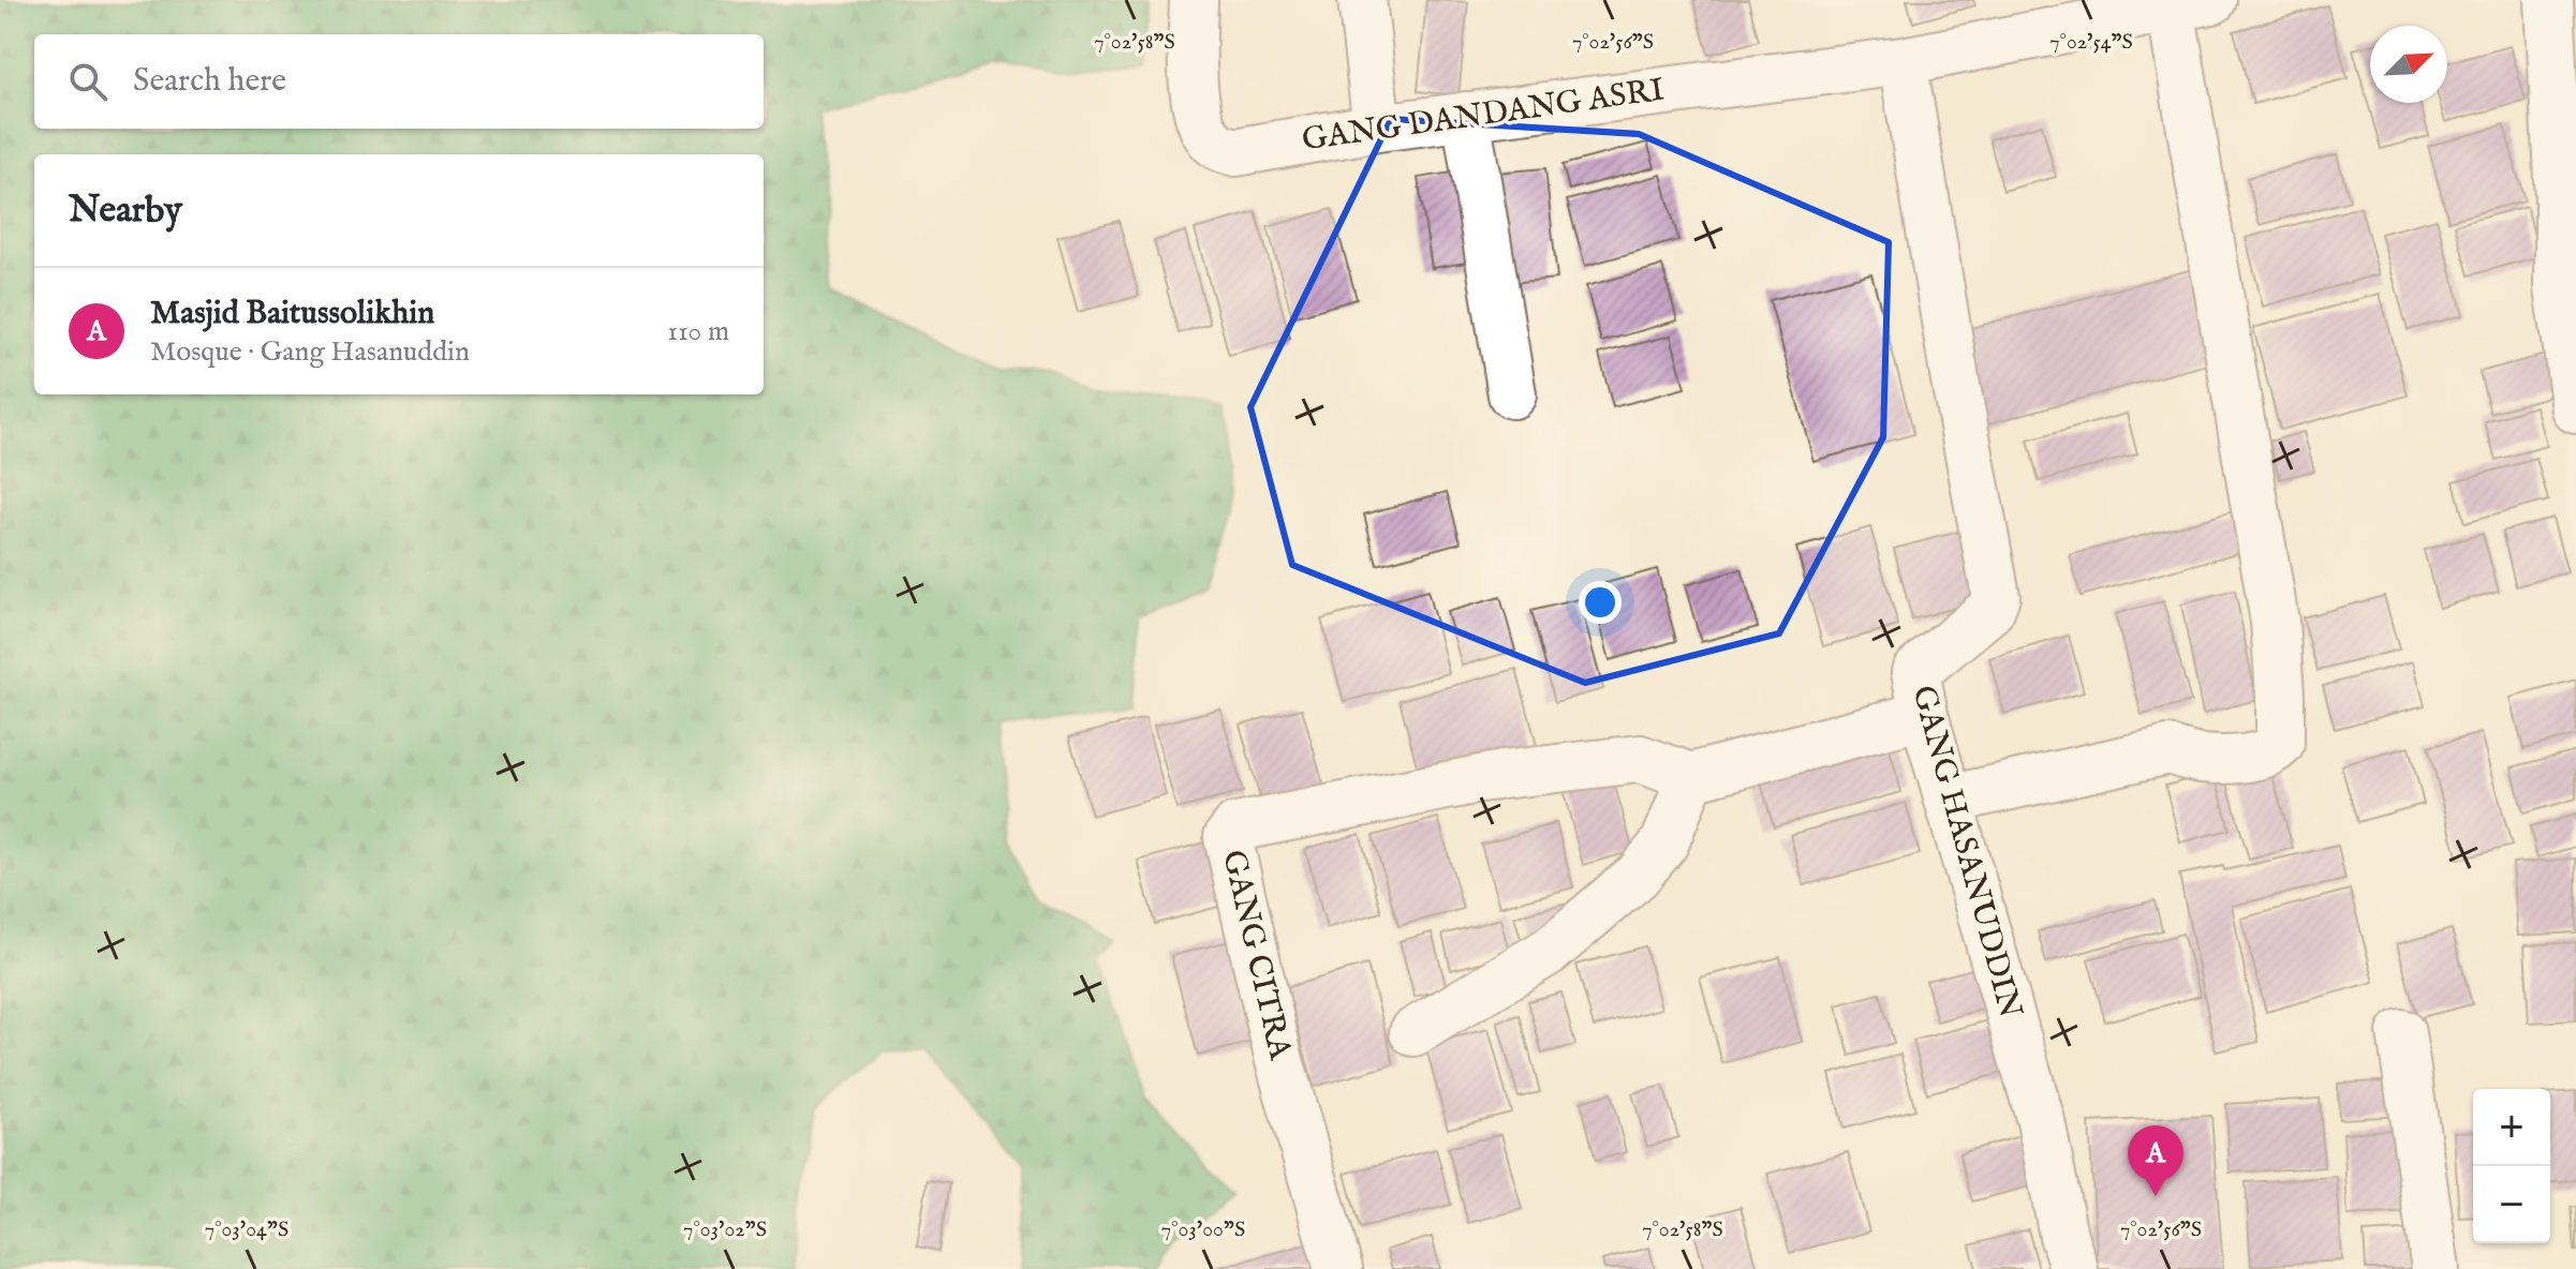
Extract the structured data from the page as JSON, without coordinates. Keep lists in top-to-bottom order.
{
  "streets": {
    "street": ["GANG DANDANG ASRI", "GANG HASANUDDIN", "GANG CITRA"]
  },
  "crossings": [
    ["GANG DANDANG ASRI", "GANG HASANUDDIN"]
  ],
  "north": "top right",
  "page": {
    "search": "Search here",
    "heading": "Nearby",
    "list": [
      {
        "mark": "A",
        "name": "Masjid Baitussolikhin",
        "note": "Mosque · Gang Hasanuddin",
        "value": "110 m"
      }
    ],
    "map_buttons": ["+", "−"],
    "pins": "A"
  },
  "coordinates": [
    "7°02'54\"S",
    "7°02'58\"S",
    "7°02'56\"S",
    "7°03'04\"S",
    "7°03'02\"S",
    "7°03'00\"S"
  ]
}
